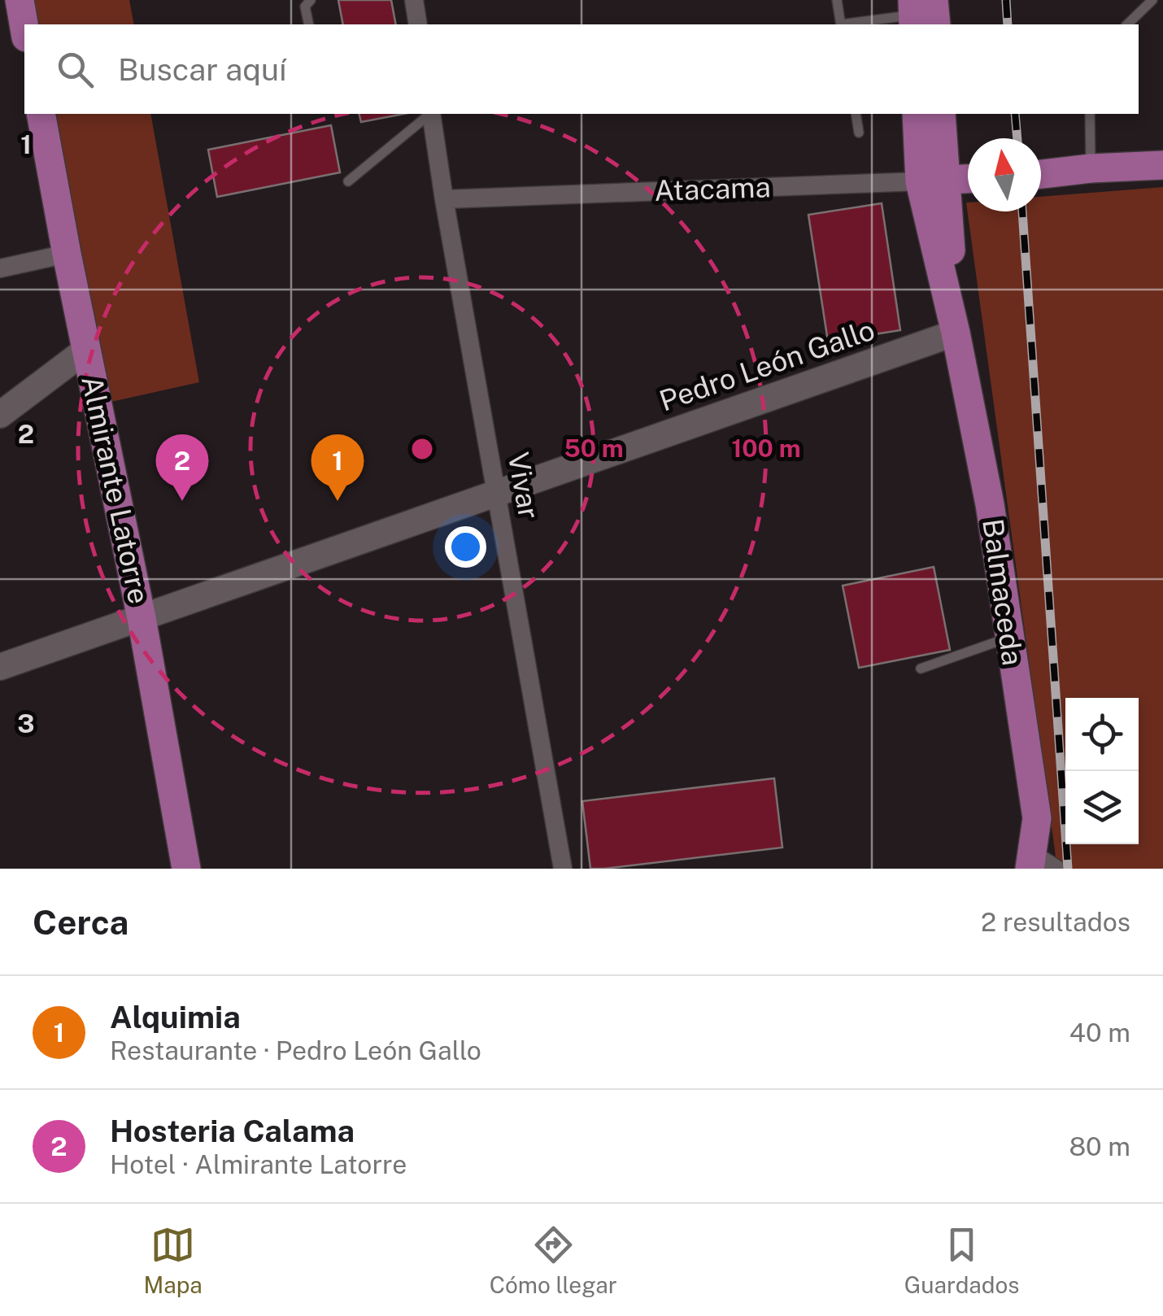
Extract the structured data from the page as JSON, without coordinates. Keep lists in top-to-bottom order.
{
  "streets": {
    "main road": [
      "Atacama",
      "Pedro León Gallo",
      "Almirante Latorre",
      "Balmaceda"
    ],
    "street": ["Vivar"]
  },
  "crossings": [
    ["Atacama", "Vivar"],
    ["Atacama", "Balmaceda"],
    ["Pedro León Gallo", "Vivar"],
    ["Pedro León Gallo", "Almirante Latorre"],
    ["Pedro León Gallo", "Balmaceda"]
  ],
  "north": "top",
  "page": {
    "search": "Buscar aquí",
    "pins": ["1", "2"],
    "heading": ["Cerca", "2 resultados"],
    "list": [
      {
        "mark": "1",
        "name": "Alquimia",
        "note": "Restaurante · Pedro León Gallo",
        "value": "40 m"
      },
      {
        "mark": "2",
        "name": "Hosteria Calama",
        "note": "Hotel · Almirante Latorre",
        "value": "80 m"
      }
    ],
    "nav": ["Mapa", "Cómo llegar", "Guardados"]
  },
  "grid": {
    "rows": ["1", "2", "3"]
  },
  "rings": ["50 m", "100 m"]
}
